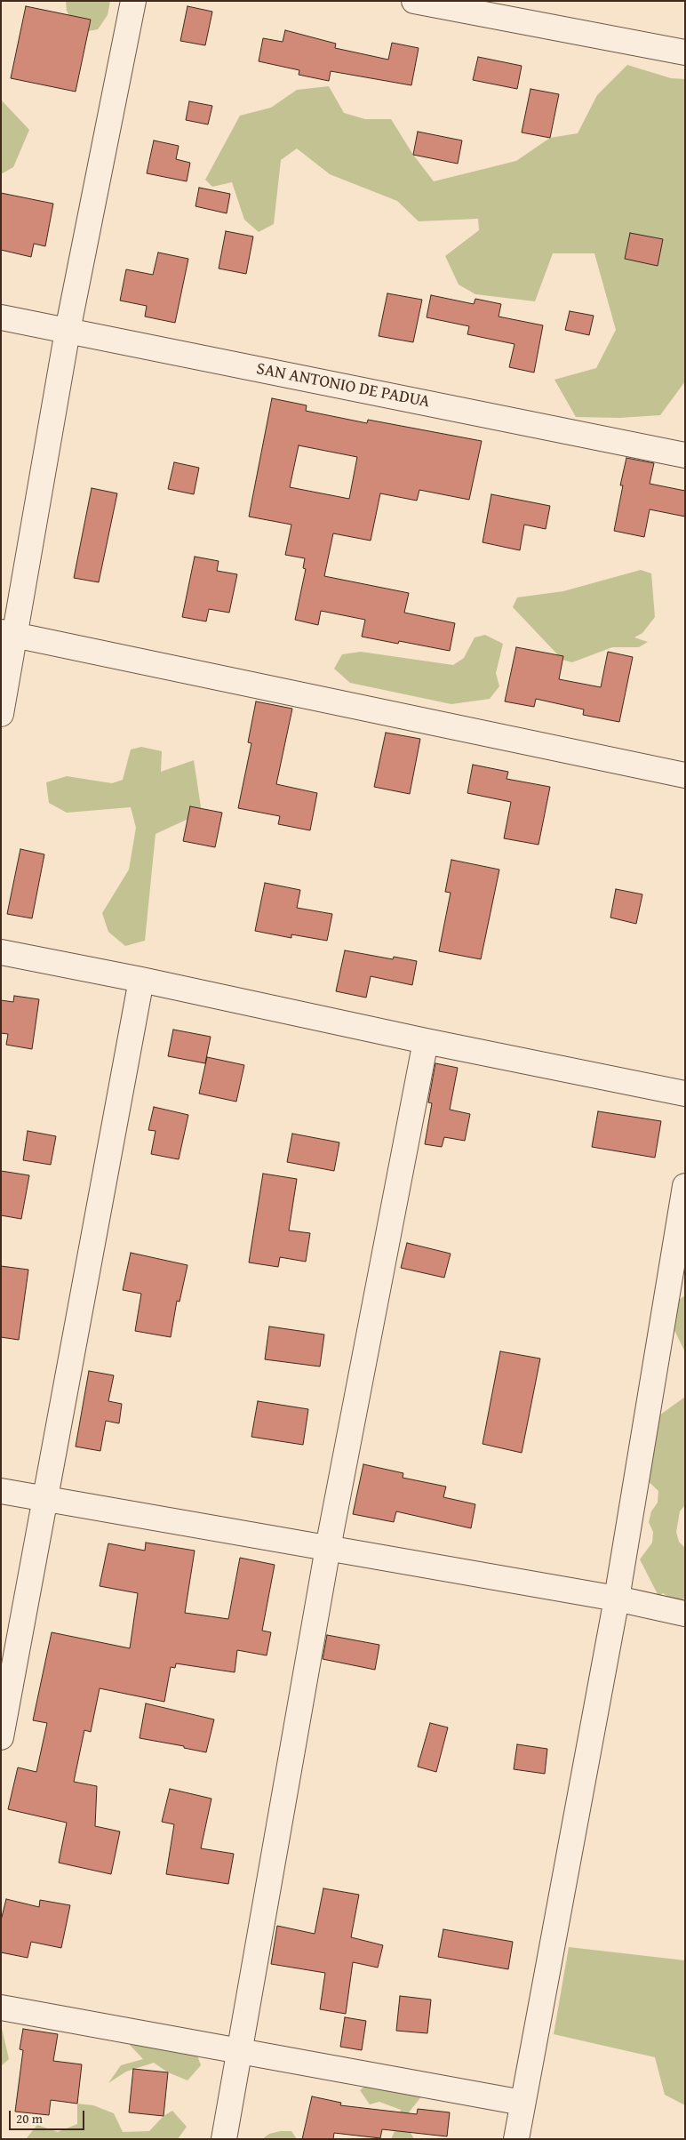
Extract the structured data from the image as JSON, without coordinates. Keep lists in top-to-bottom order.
{
  "streets": {
    "street": ["SAN ANTONIO DE PADUA"]
  },
  "scale_bar": "20 m"
}
